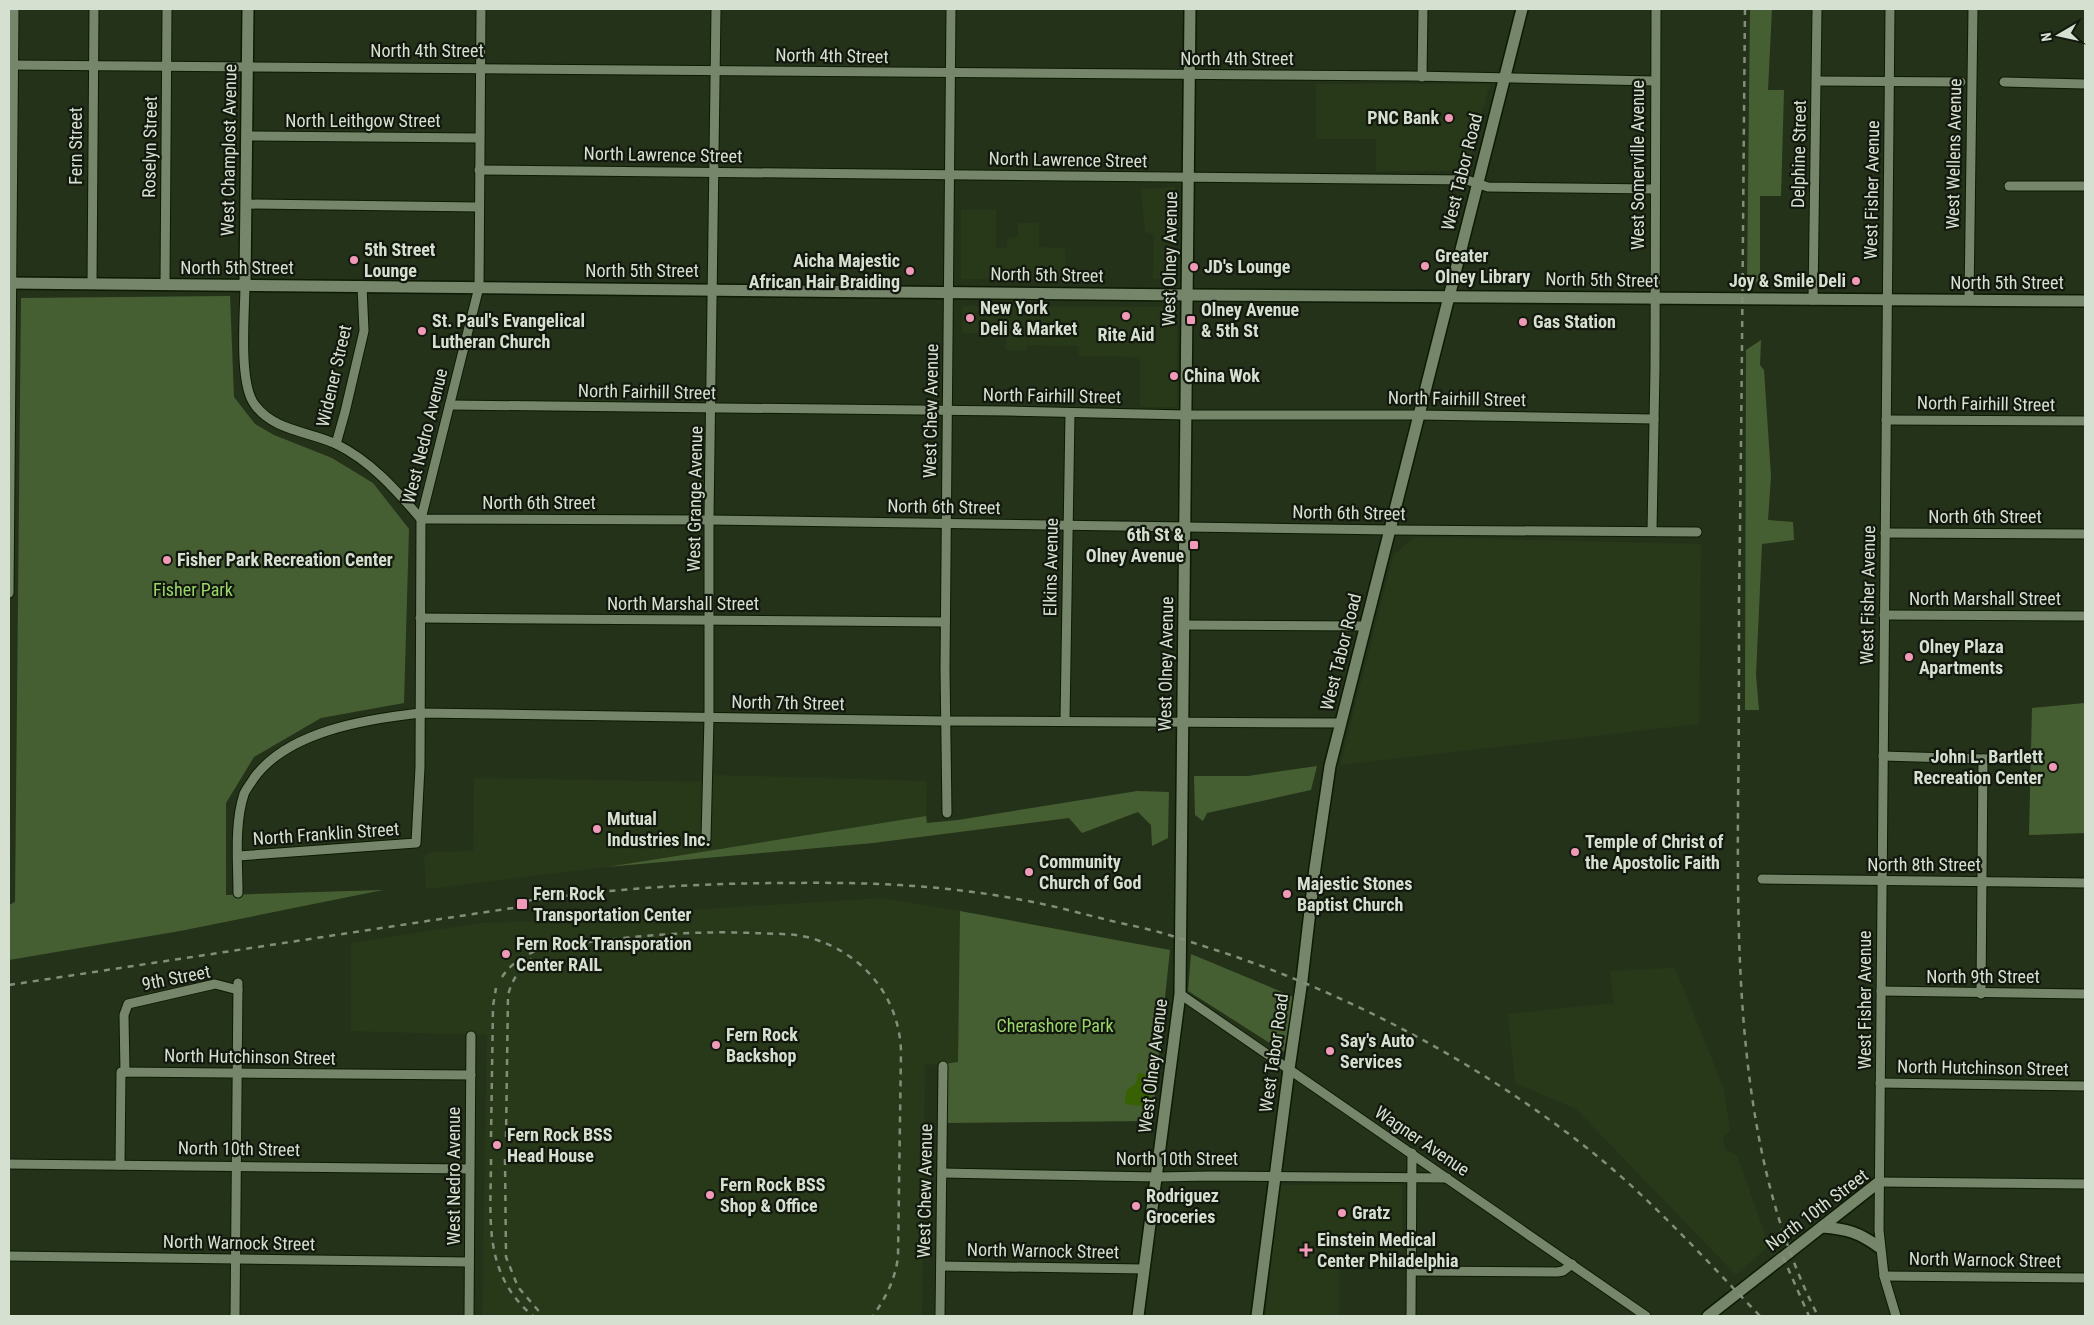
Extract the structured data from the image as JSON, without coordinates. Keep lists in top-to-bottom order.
{
  "streets": {
    "street": [
      "North 4th Street",
      "North Leithgow Street",
      "Fern Street",
      "Roselyn Street",
      "West Champlost Avenue",
      "Delphine Street",
      "West Wellens Avenue",
      "North Lawrence Street",
      "West Somerville Avenue",
      "West Tabor Road",
      "West Fisher Avenue",
      "West Olney Avenue",
      "North 5th Street",
      "Widener Street",
      "North Fairhill Street",
      "West Chew Avenue",
      "West Nedro Avenue",
      "West Grange Avenue",
      "North 6th Street",
      "Elkins Avenue",
      "North Marshall Street",
      "North 7th Street",
      "North Franklin Street",
      "North 8th Street",
      "North 9th Street",
      "9th Street",
      "North Hutchinson Street",
      "Wagner Avenue",
      "North 10th Street",
      "North Warnock Street"
    ]
  },
  "crossings": [
    ["North 4th Street", "Fern Street"],
    ["North 4th Street", "Roselyn Street"],
    ["North 4th Street", "West Champlost Avenue"],
    ["North 4th Street", "West Somerville Avenue"],
    ["North 4th Street", "West Tabor Road"],
    ["North 4th Street", "West Olney Avenue"],
    ["North 4th Street", "West Chew Avenue"],
    ["North 4th Street", "West Nedro Avenue"],
    ["North 4th Street", "West Grange Avenue"],
    ["North Leithgow Street", "West Champlost Avenue"],
    ["North Leithgow Street", "West Nedro Avenue"],
    ["Fern Street", "North 5th Street"],
    ["Roselyn Street", "North 5th Street"],
    ["West Champlost Avenue", "North 5th Street"],
    ["West Champlost Avenue", "Widener Street"],
    ["Delphine Street", "North 5th Street"],
    ["West Wellens Avenue", "North 5th Street"],
    ["North Lawrence Street", "West Somerville Avenue"],
    ["North Lawrence Street", "West Tabor Road"],
    ["North Lawrence Street", "West Olney Avenue"],
    ["North Lawrence Street", "West Chew Avenue"],
    ["North Lawrence Street", "West Nedro Avenue"],
    ["North Lawrence Street", "West Grange Avenue"],
    ["West Somerville Avenue", "North 5th Street"],
    ["West Somerville Avenue", "North Fairhill Street"],
    ["West Somerville Avenue", "North 6th Street"],
    ["West Tabor Road", "North 5th Street"],
    ["West Tabor Road", "North Fairhill Street"],
    ["West Tabor Road", "North 6th Street"],
    ["West Tabor Road", "North 7th Street"],
    ["West Tabor Road", "Wagner Avenue"],
    ["West Tabor Road", "North 10th Street"],
    ["West Fisher Avenue", "North 5th Street"],
    ["West Fisher Avenue", "North Fairhill Street"],
    ["West Fisher Avenue", "North 6th Street"],
    ["West Fisher Avenue", "North Marshall Street"],
    ["West Fisher Avenue", "North 8th Street"],
    ["West Fisher Avenue", "North 9th Street"],
    ["West Fisher Avenue", "North Hutchinson Street"],
    ["West Fisher Avenue", "North 10th Street"],
    ["West Fisher Avenue", "North Warnock Street"],
    ["West Olney Avenue", "North 5th Street"],
    ["West Olney Avenue", "North Fairhill Street"],
    ["West Olney Avenue", "North 6th Street"],
    ["West Olney Avenue", "North 7th Street"],
    ["West Olney Avenue", "Wagner Avenue"],
    ["West Olney Avenue", "North 10th Street"],
    ["West Olney Avenue", "North Warnock Street"],
    ["North 5th Street", "Widener Street"],
    ["North 5th Street", "West Chew Avenue"],
    ["North 5th Street", "West Nedro Avenue"],
    ["North 5th Street", "West Grange Avenue"],
    ["North Fairhill Street", "West Chew Avenue"],
    ["North Fairhill Street", "West Nedro Avenue"],
    ["North Fairhill Street", "West Grange Avenue"],
    ["North Fairhill Street", "Elkins Avenue"],
    ["West Chew Avenue", "North 6th Street"],
    ["West Chew Avenue", "North Marshall Street"],
    ["West Chew Avenue", "North 7th Street"],
    ["West Chew Avenue", "North 10th Street"],
    ["West Chew Avenue", "North Warnock Street"],
    ["West Nedro Avenue", "North 6th Street"],
    ["West Nedro Avenue", "North Marshall Street"],
    ["West Nedro Avenue", "North 7th Street"],
    ["West Nedro Avenue", "North Franklin Street"],
    ["West Nedro Avenue", "North Hutchinson Street"],
    ["West Nedro Avenue", "North 10th Street"],
    ["West Nedro Avenue", "North Warnock Street"],
    ["West Grange Avenue", "North 6th Street"],
    ["West Grange Avenue", "North Marshall Street"],
    ["West Grange Avenue", "North 7th Street"],
    ["North 6th Street", "Elkins Avenue"],
    ["Elkins Avenue", "North 7th Street"],
    ["North 7th Street", "North Franklin Street"],
    ["9th Street", "North Hutchinson Street"],
    ["Wagner Avenue", "North 10th Street"]
  ],
  "parks": ["Fisher Park", "Cherashore Park"],
  "places": {
    "other": [
      "PNC Bank",
      "5th Street Lounge",
      "Greater Olney Library",
      "JD's Lounge",
      "Aicha Majestic African Hair Braiding",
      "Joy & Smile Deli",
      "Rite Aid",
      "New York Deli & Market",
      "Gas Station",
      "St. Paul's Evangelical Lutheran Church",
      "China Wok",
      "Fisher Park Recreation Center",
      "Olney Plaza Apartments",
      "John L. Bartlett Recreation Center",
      "Mutual Industries Inc.",
      "Temple of Christ of the Apostolic Faith",
      "Community Church of God",
      "Majestic Stones Baptist Church",
      "Fern Rock Transporation Center RAIL",
      "Fern Rock Backshop",
      "Say's Auto Services",
      "Fern Rock BSS Head House",
      "Fern Rock BSS Shop & Office",
      "Rodriguez Groceries",
      "Gratz"
    ],
    "transit": ["Olney Avenue & 5th St", "6th St & Olney Avenue", "Fern Rock Transportation Center"],
    "health": ["Einstein Medical Center Philadelphia"]
  },
  "north": "left"
}
